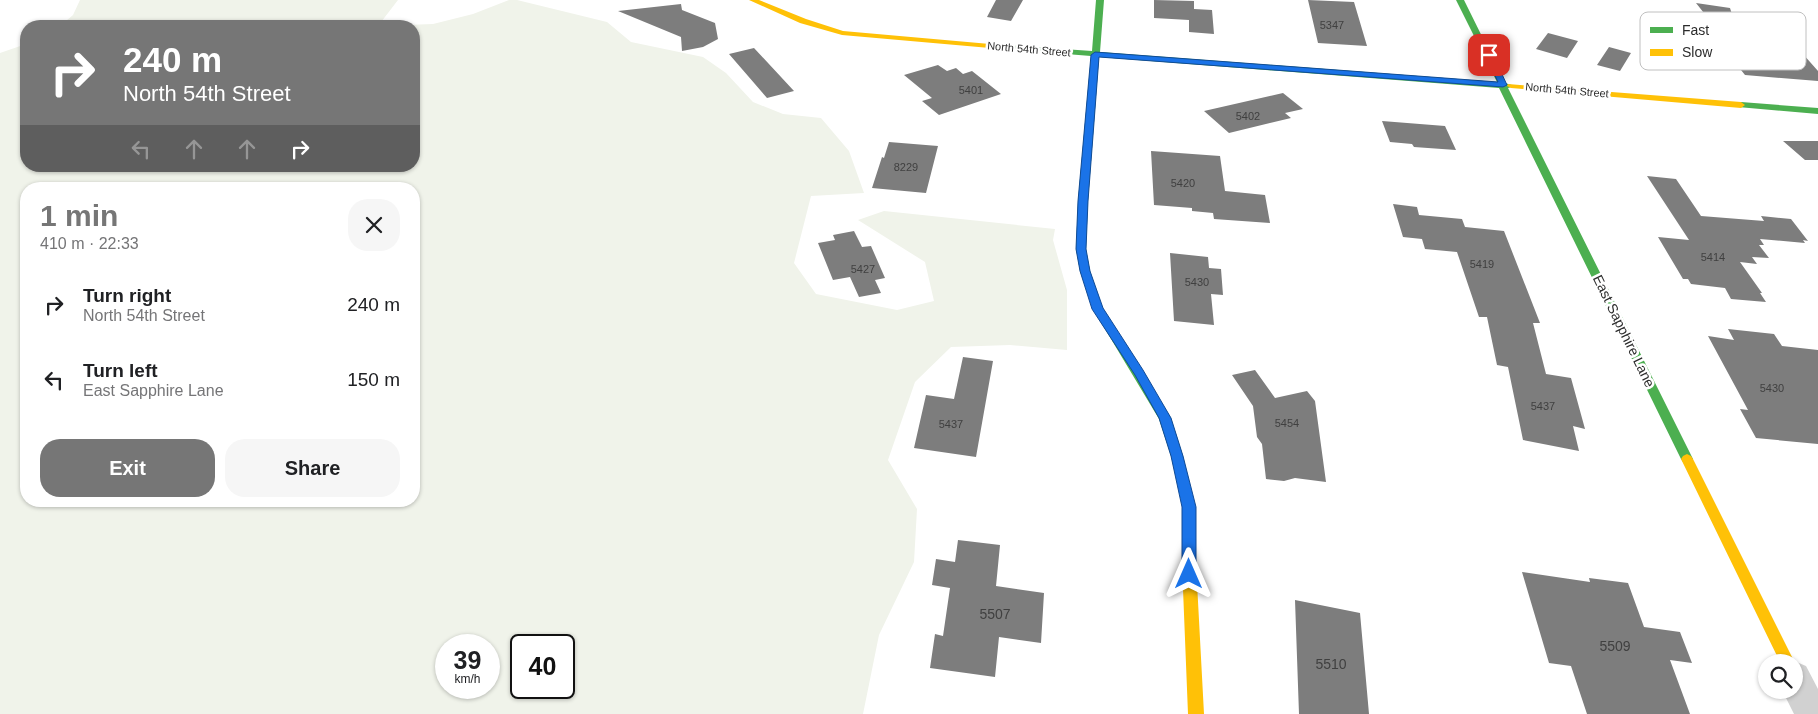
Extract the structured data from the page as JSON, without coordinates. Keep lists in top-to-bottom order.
{
  "streets": {
    "street": ["North 54th Street", "East Sapphire Lane"]
  },
  "crossings": [
    ["North 54th Street", "East Sapphire Lane"]
  ],
  "house_numbers": [
    "5347",
    "5401",
    "5402",
    "8229",
    "5420",
    "5414",
    "5419",
    "5427",
    "5430",
    "5430",
    "5437",
    "5454",
    "5437",
    "5507",
    "5509",
    "5510"
  ],
  "legend": ["Fast", "Slow"],
  "page": {
    "turn": ["240 m", "North 54th Street"],
    "heading": ["1 min", "410 m · 22:33"],
    "list": [
      {
        "name": "Turn right",
        "note": "North 54th Street",
        "value": "240 m"
      },
      {
        "name": "Turn left",
        "note": "East Sapphire Lane",
        "value": "150 m"
      }
    ],
    "buttons": ["Exit", "Share"],
    "speed": "39 km/h",
    "limit": "40"
  }
}
